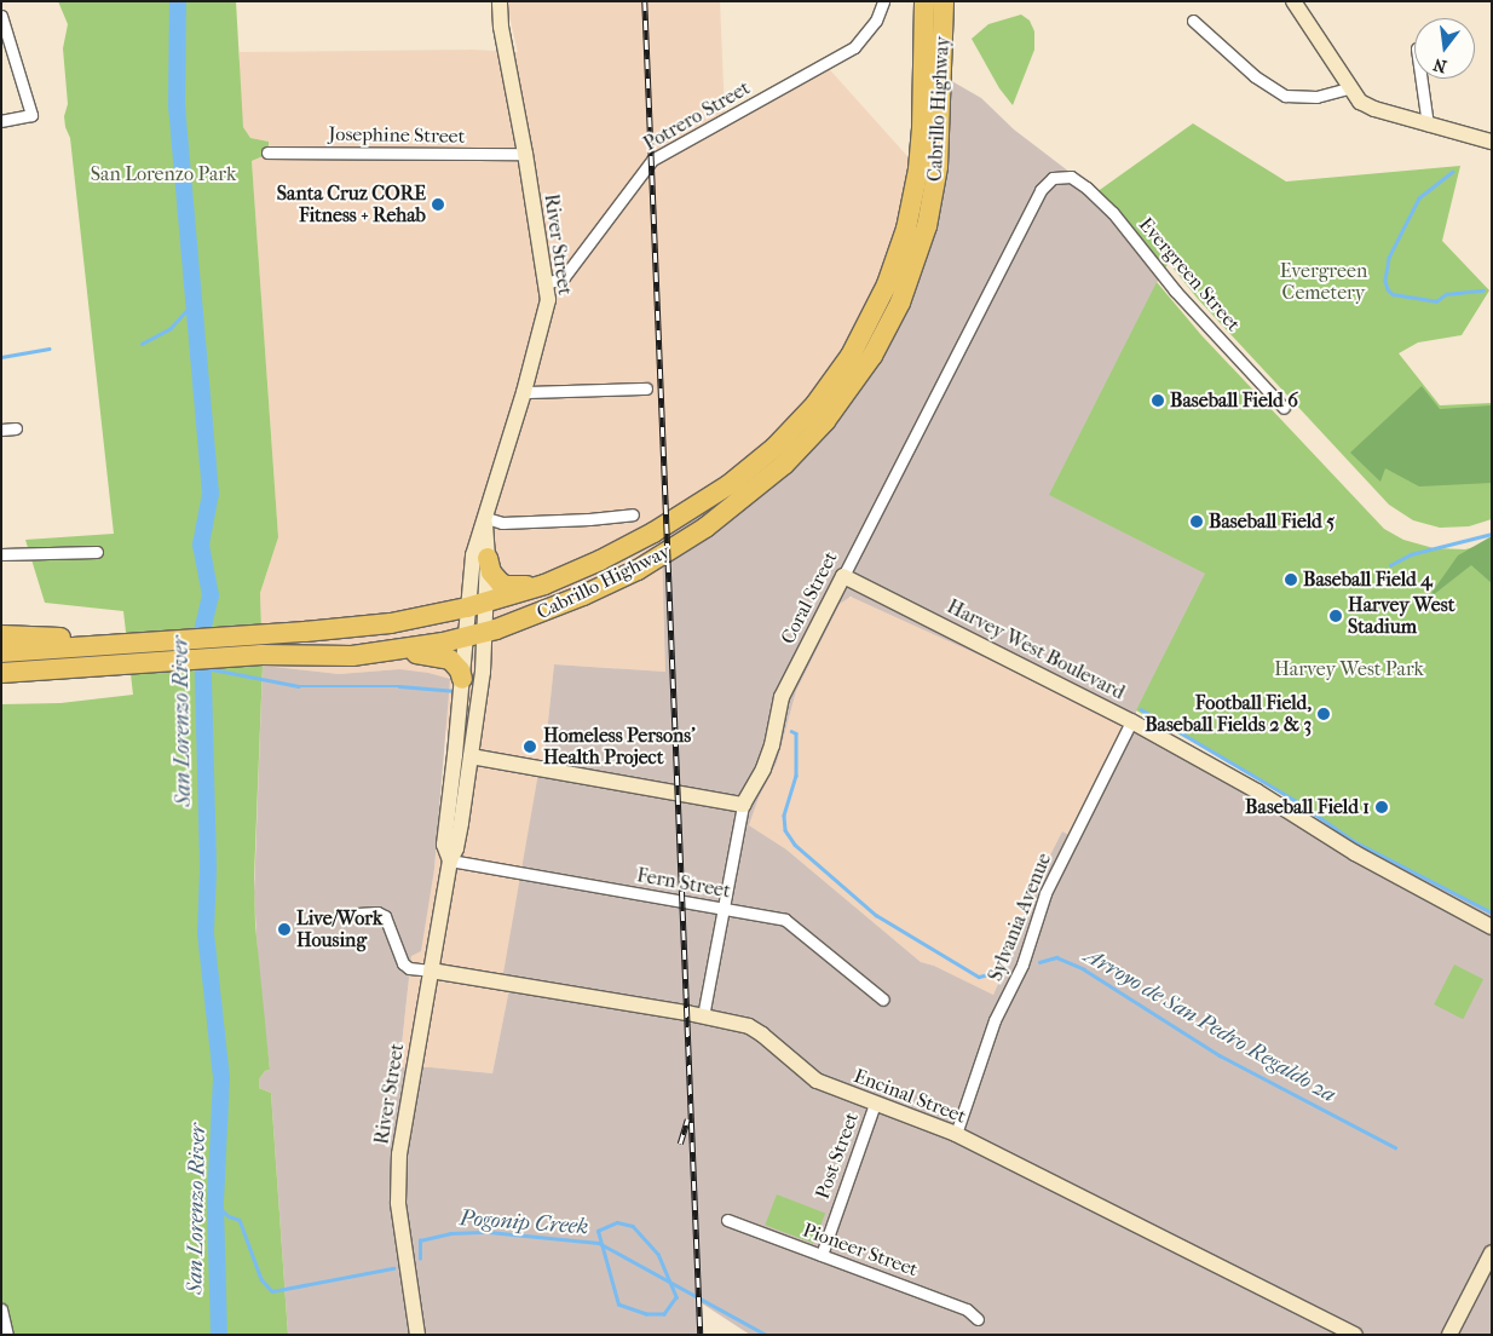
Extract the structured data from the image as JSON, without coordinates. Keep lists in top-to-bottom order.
{
  "streets": {
    "highway": ["Cabrillo Highway"],
    "street": [
      "Potrero Street",
      "Josephine Street",
      "River Street",
      "Evergreen Street",
      "Coral Street",
      "Harvey West Boulevard",
      "Fern Street",
      "Sylvania Avenue",
      "Encinal Street",
      "Post Street",
      "Pioneer Street"
    ]
  },
  "crossings": [
    ["Cabrillo Highway", "River Street"],
    ["Potrero Street", "River Street"],
    ["Josephine Street", "River Street"],
    ["River Street", "Fern Street"],
    ["River Street", "Encinal Street"],
    ["Evergreen Street", "Coral Street"],
    ["Coral Street", "Harvey West Boulevard"],
    ["Harvey West Boulevard", "Sylvania Avenue"],
    ["Sylvania Avenue", "Encinal Street"],
    ["Encinal Street", "Post Street"],
    ["Post Street", "Pioneer Street"]
  ],
  "water": ["San Lorenzo River", "Arroyo de San Pedro Regaldo 2a", "Pogonip Creek"],
  "parks": ["San Lorenzo Park", "Evergreen Cemetery", "Harvey West Park"],
  "places": [
    "Santa Cruz CORE Fitness + Rehab",
    "Baseball Field 6",
    "Baseball Field 5",
    "Baseball Field 4",
    "Harvey West Stadium",
    "Football Field, Baseball Fields 2 & 3",
    "Homeless Persons' Health Project",
    "Baseball Field 1",
    "Live/Work Housing"
  ],
  "north": "bottom"
}
